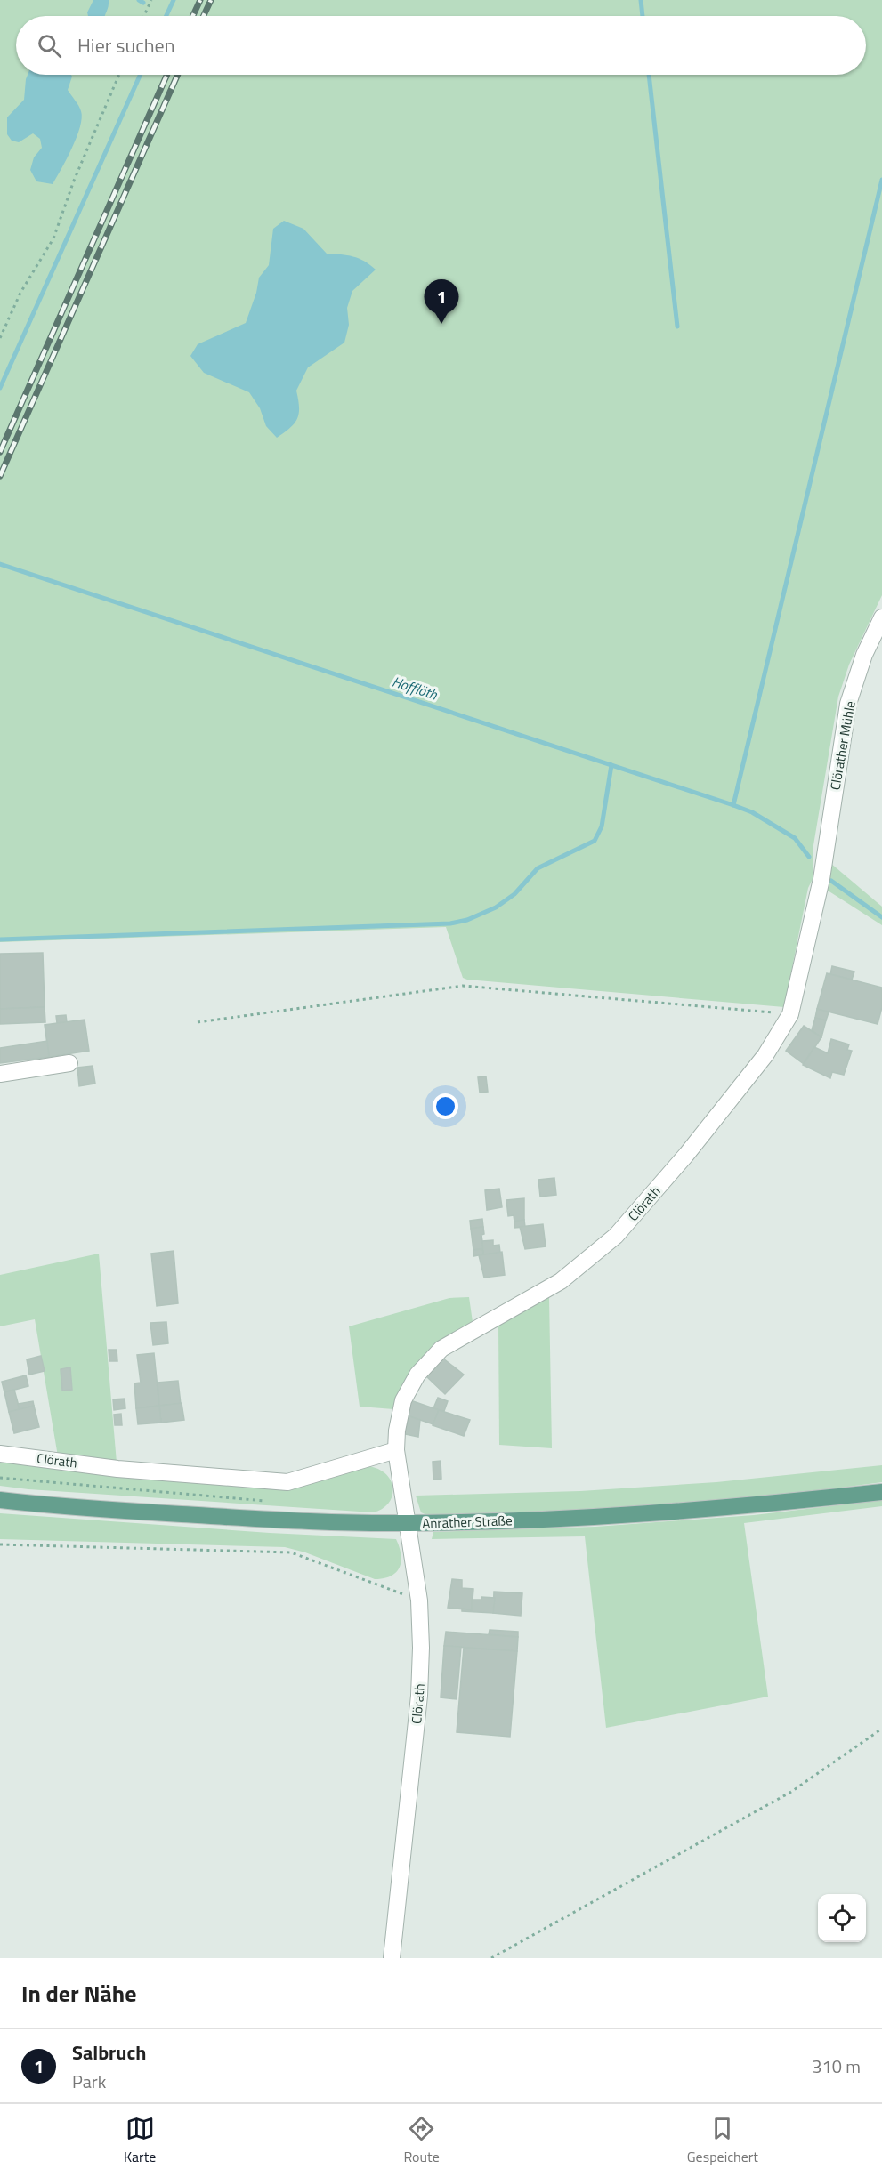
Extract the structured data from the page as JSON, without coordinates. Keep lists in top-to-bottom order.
{
  "streets": {
    "main road": ["Anrather Straße"],
    "street": ["Clörather Mühle", "Clörath"]
  },
  "crossings": [
    ["Clörather Mühle", "Clörath"],
    ["Clörath", "Anrather Straße"]
  ],
  "water": ["Hofflöth"],
  "page": {
    "search": "Hier suchen",
    "pins": "1",
    "heading": "In der Nähe",
    "list": [
      {
        "mark": "1",
        "name": "Salbruch",
        "note": "Park",
        "value": "310 m"
      }
    ],
    "nav": ["Karte", "Route", "Gespeichert"]
  }
}
